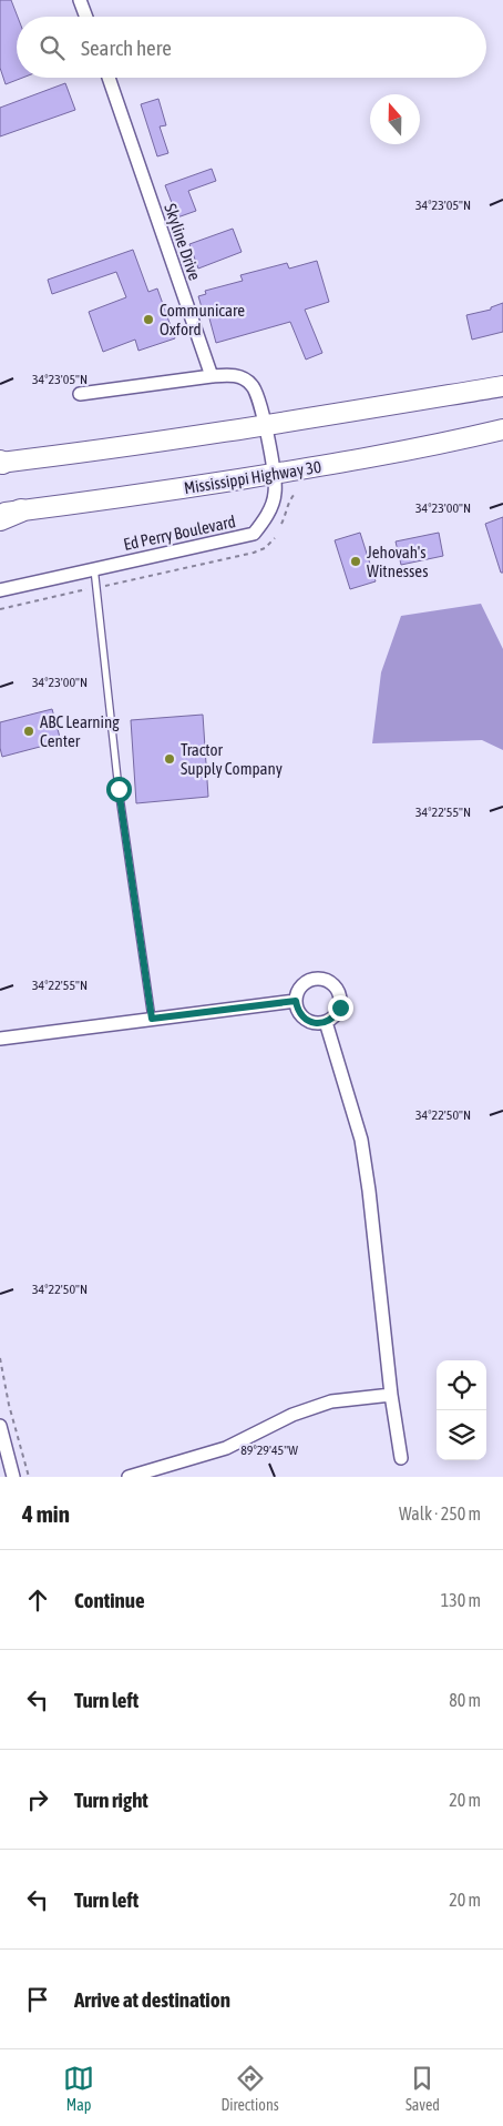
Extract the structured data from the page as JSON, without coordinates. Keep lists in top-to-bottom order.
{
  "streets": {
    "main road": ["Mississippi Highway 30"],
    "street": ["Skyline Drive", "Ed Perry Boulevard"]
  },
  "crossings": [
    ["Mississippi Highway 30", "Ed Perry Boulevard"]
  ],
  "places": [
    "Communicare Oxford",
    "Jehovah's Witnesses",
    "ABC Learning Center",
    "Tractor Supply Company"
  ],
  "north": "top",
  "page": {
    "search": "Search here",
    "heading": ["4 min", "Walk · 250 m"],
    "list": [
      ["Continue", "130 m"],
      ["Turn left", "80 m"],
      ["Turn right", "20 m"],
      ["Turn left", "20 m"],
      "Arrive at destination"
    ],
    "nav": ["Map", "Directions", "Saved"]
  },
  "coordinates": [
    "34°23'05\"N",
    "34°23'00\"N",
    "34°22'55\"N",
    "34°22'50\"N",
    "89°29'45\"W"
  ]
}
